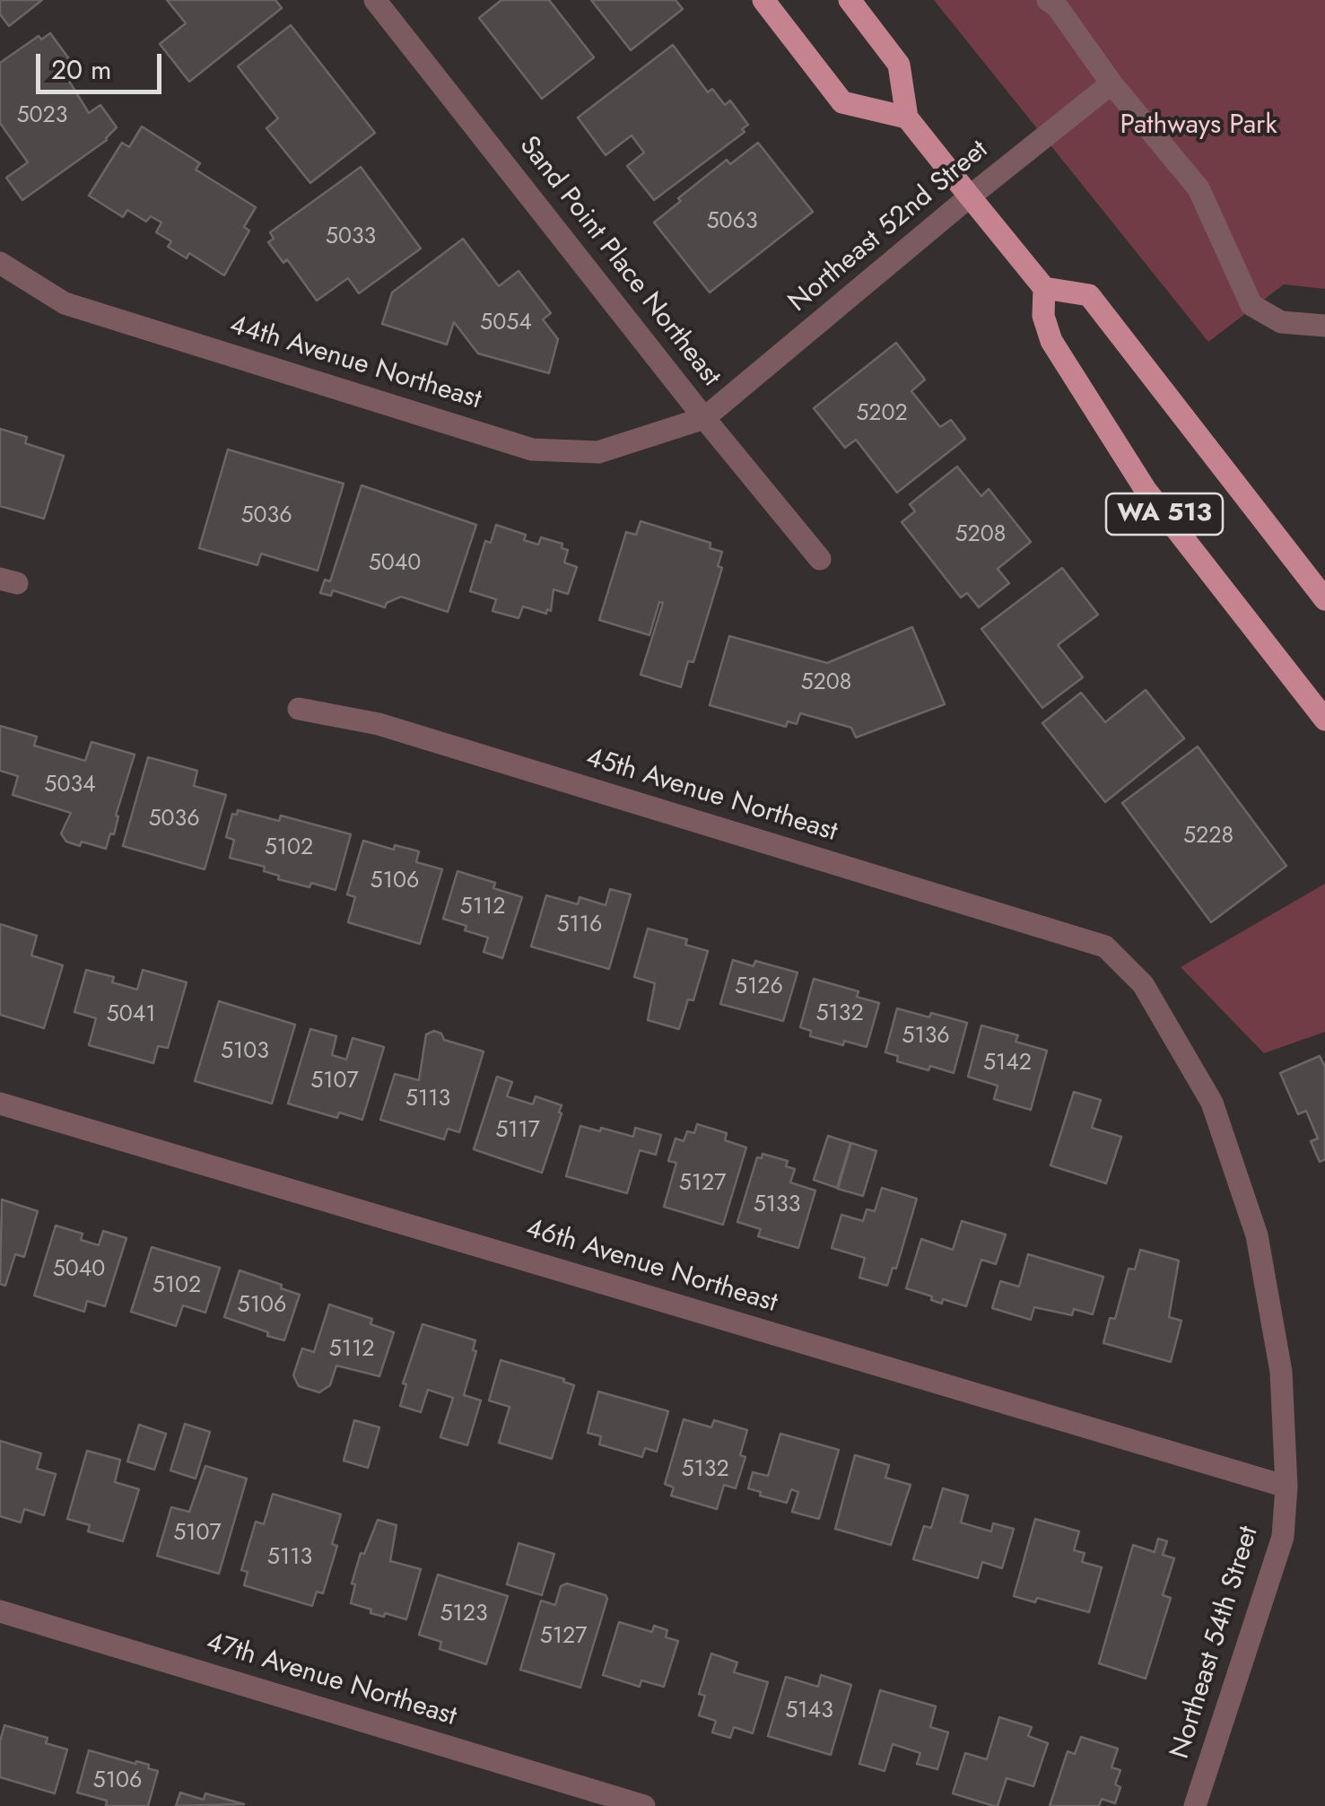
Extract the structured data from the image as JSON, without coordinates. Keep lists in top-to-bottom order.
{
  "streets": {
    "main road": ["WA 513"],
    "street": [
      "Northeast 52nd Street",
      "Sand Point Place Northeast",
      "44th Avenue Northeast",
      "45th Avenue Northeast",
      "46th Avenue Northeast",
      "Northeast 54th Street",
      "47th Avenue Northeast"
    ]
  },
  "crossings": [
    ["Northeast 52nd Street", "Sand Point Place Northeast"],
    ["Northeast 52nd Street", "44th Avenue Northeast"],
    ["Sand Point Place Northeast", "44th Avenue Northeast"],
    ["45th Avenue Northeast", "Northeast 54th Street"],
    ["46th Avenue Northeast", "Northeast 54th Street"]
  ],
  "parks": ["Pathways Park"],
  "house_numbers": [
    "5023",
    "5063",
    "5033",
    "5054",
    "5202",
    "5036",
    "5208",
    "5040",
    "5208",
    "5034",
    "5036",
    "5228",
    "5102",
    "5106",
    "5112",
    "5116",
    "5126",
    "5132",
    "5041",
    "5136",
    "5103",
    "5142",
    "5107",
    "5113",
    "5117",
    "5127",
    "5133",
    "5040",
    "5102",
    "5106",
    "5112",
    "5132",
    "5107",
    "5113",
    "5123",
    "5127",
    "5143",
    "5106"
  ],
  "scale_bar": "20 m"
}
